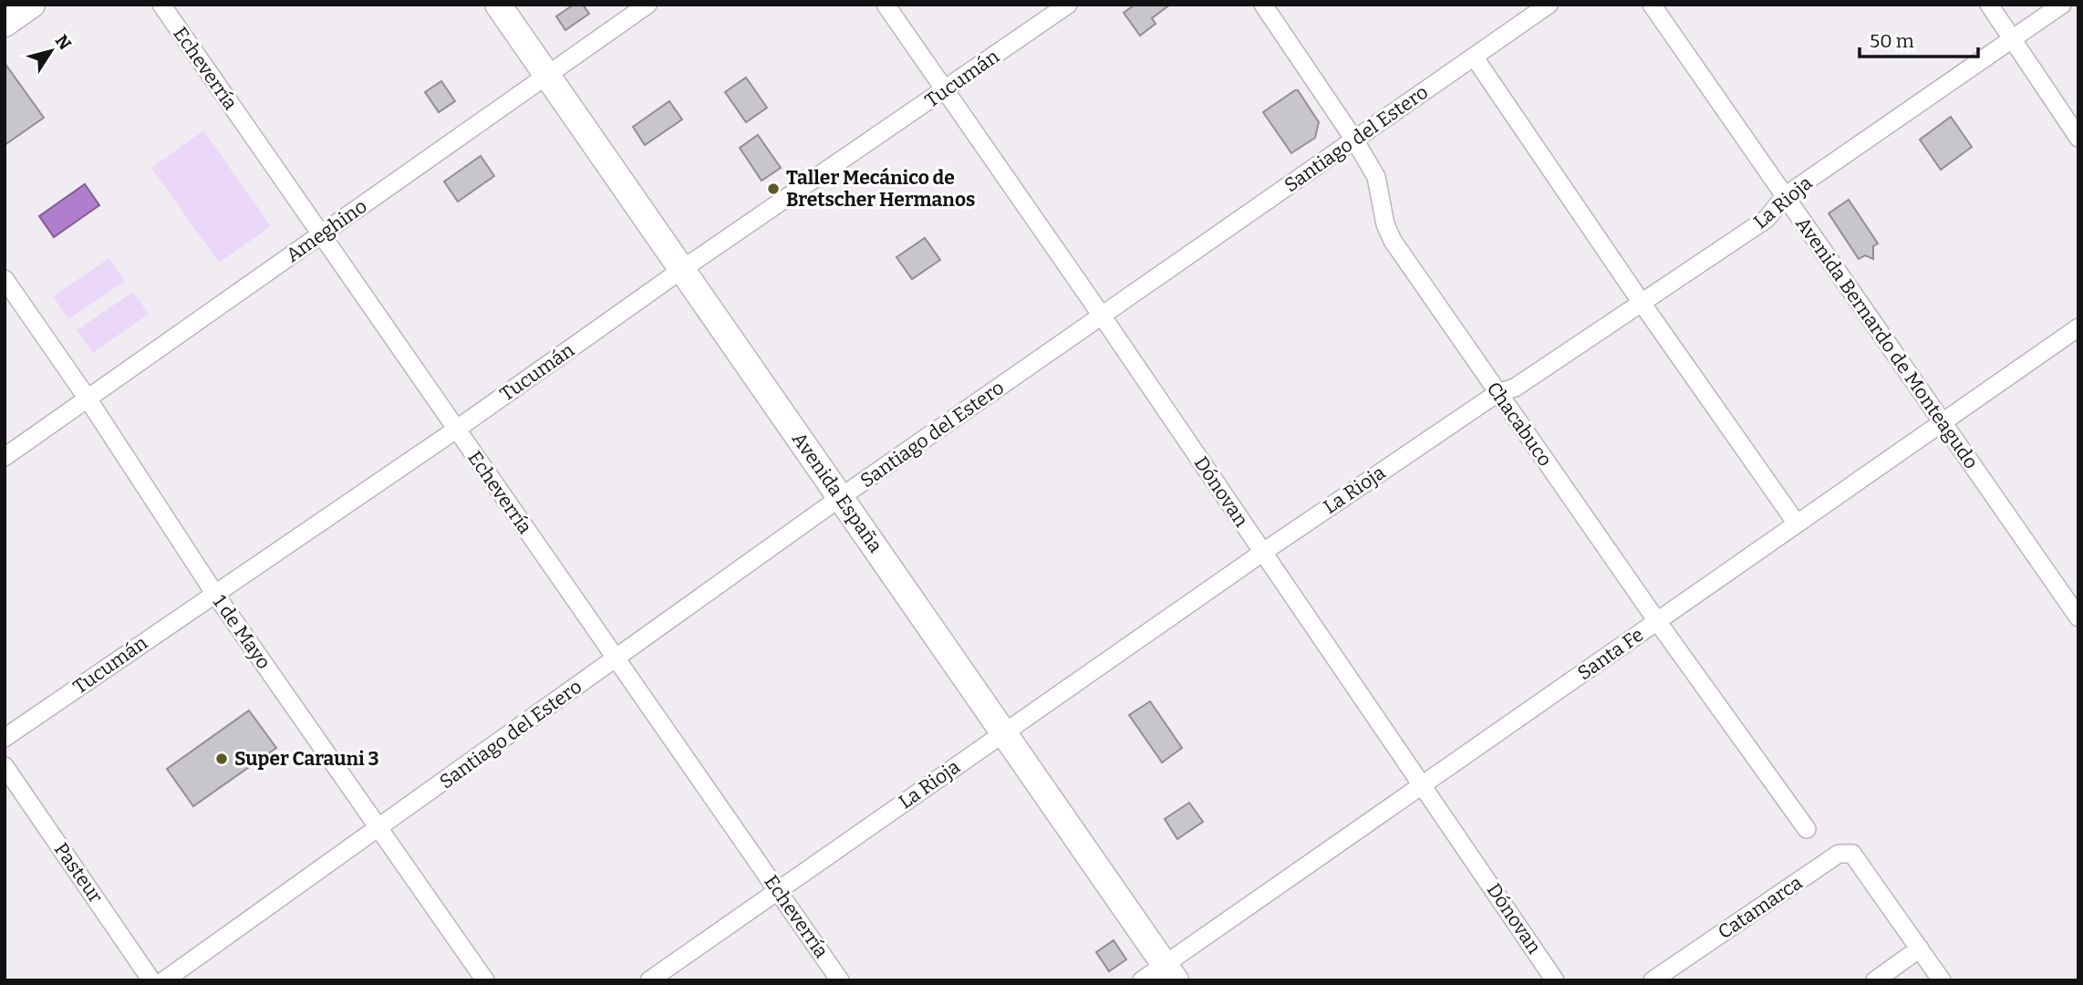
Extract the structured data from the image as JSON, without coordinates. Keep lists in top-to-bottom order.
{
  "streets": {
    "street": [
      "Echeverría",
      "Tucumán",
      "Santiago del Estero",
      "La Rioja",
      "Ameghino",
      "Avenida Bernardo de Monteagudo",
      "Chacabuco",
      "Dónovan",
      "Avenida España",
      "1 de Mayo",
      "Santa Fe",
      "Pasteur",
      "Catamarca"
    ]
  },
  "crossings": [
    ["Echeverría", "Tucumán"],
    ["Echeverría", "Santiago del Estero"],
    ["Echeverría", "La Rioja"],
    ["Echeverría", "Ameghino"],
    ["Tucumán", "Dónovan"],
    ["Tucumán", "Avenida España"],
    ["Tucumán", "1 de Mayo"],
    ["Santiago del Estero", "Chacabuco"],
    ["Santiago del Estero", "Dónovan"],
    ["Santiago del Estero", "Avenida España"],
    ["Santiago del Estero", "1 de Mayo"],
    ["La Rioja", "Avenida Bernardo de Monteagudo"],
    ["La Rioja", "Chacabuco"],
    ["La Rioja", "Dónovan"],
    ["La Rioja", "Avenida España"],
    ["Ameghino", "Avenida España"],
    ["Ameghino", "1 de Mayo"],
    ["Avenida Bernardo de Monteagudo", "Santa Fe"],
    ["Chacabuco", "Santa Fe"],
    ["Dónovan", "Santa Fe"],
    ["Avenida España", "Santa Fe"]
  ],
  "places": ["Taller Mecánico de Bretscher Hermanos", "Super Carauni 3"],
  "scale_bar": "50 m",
  "north": "top right"
}
